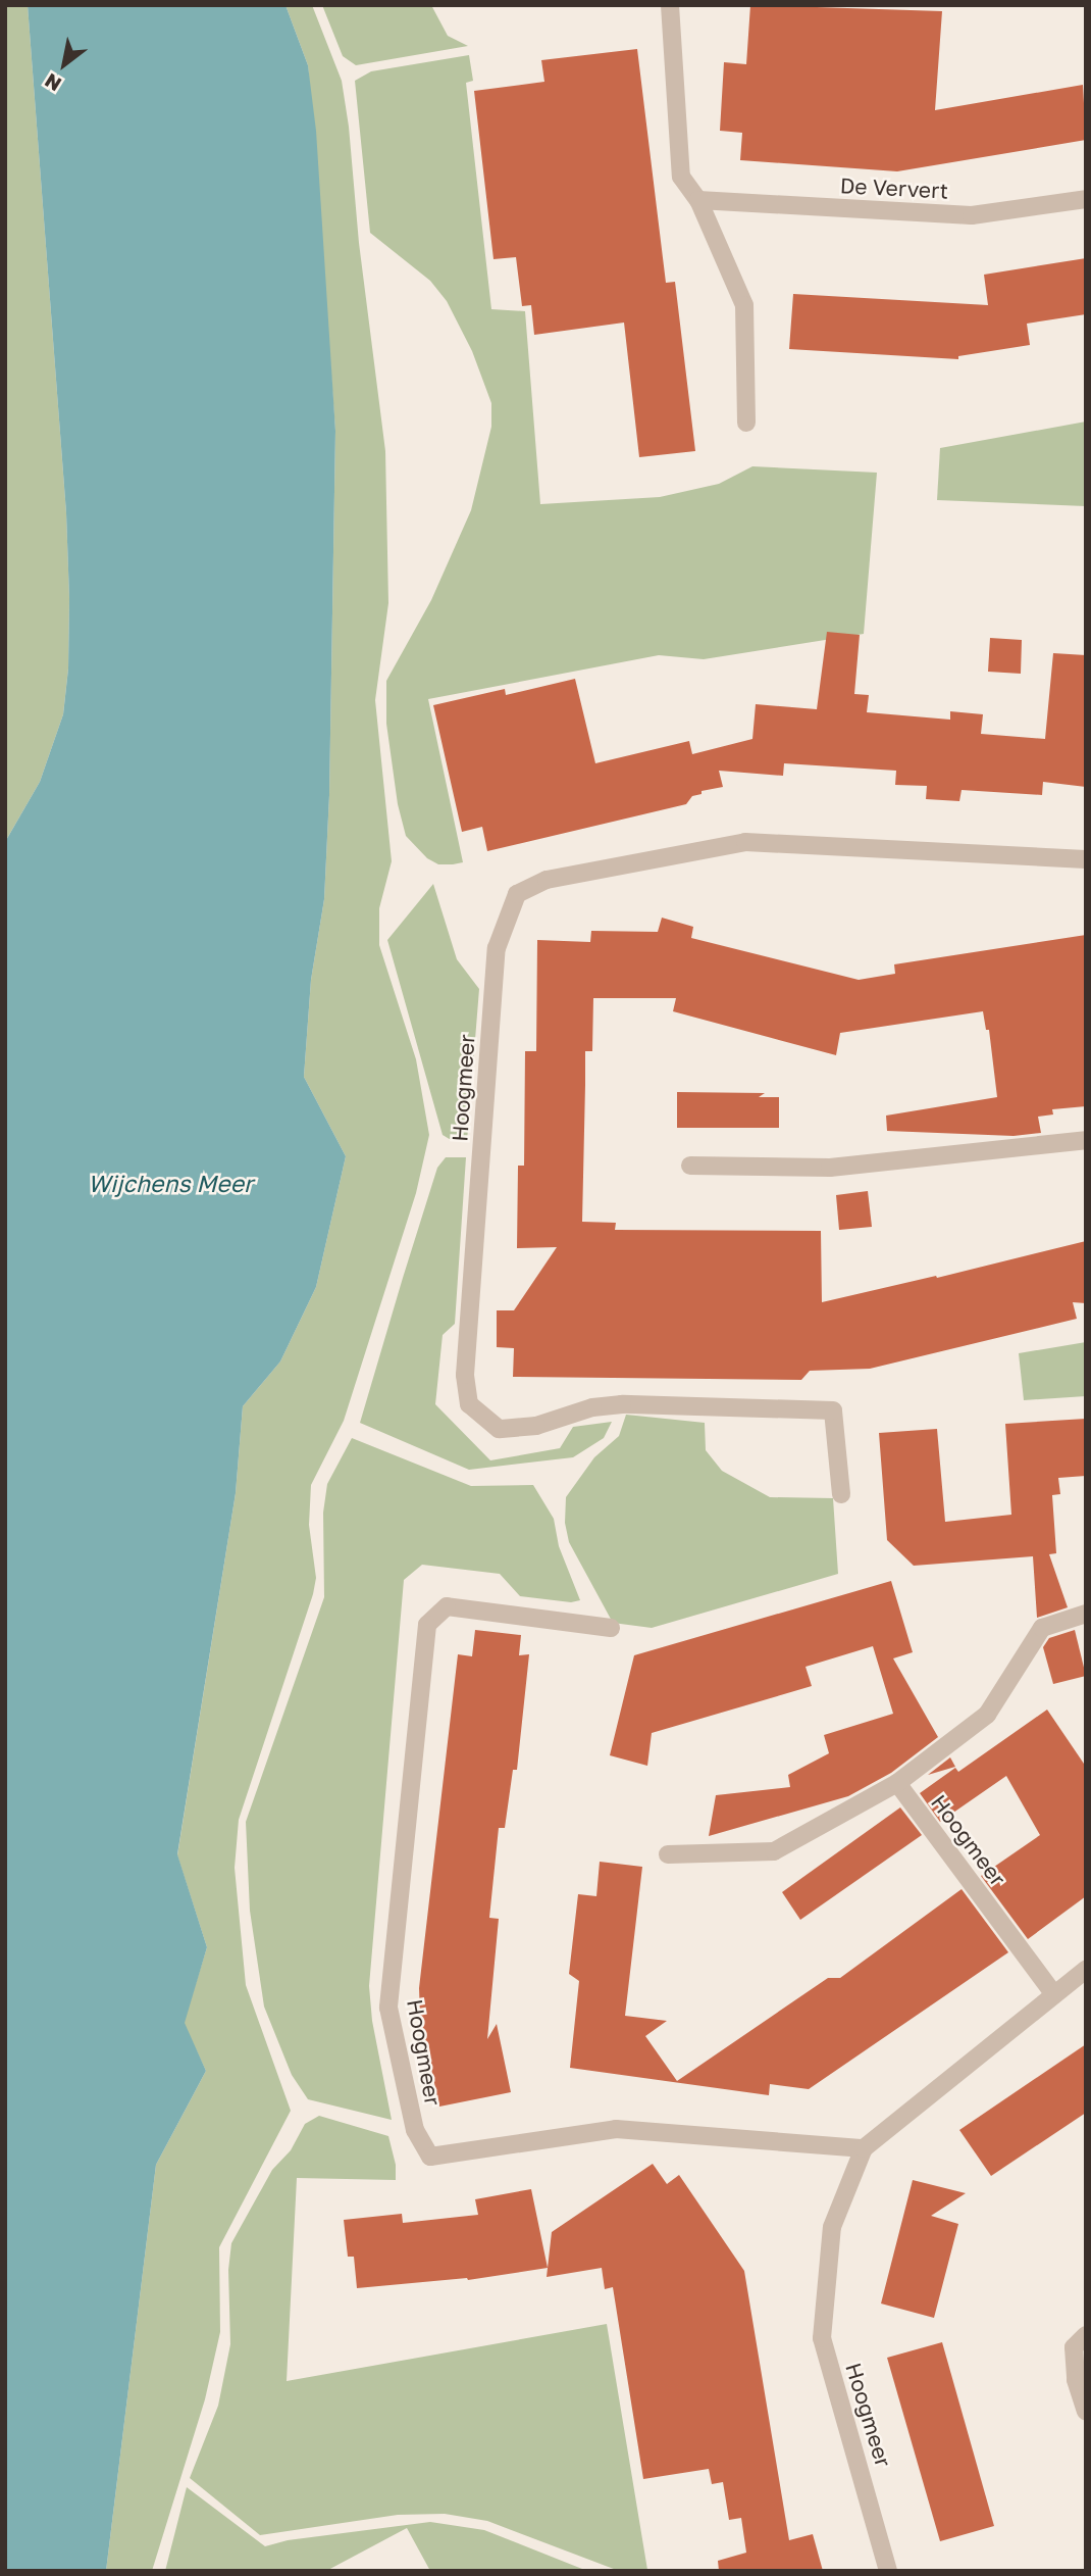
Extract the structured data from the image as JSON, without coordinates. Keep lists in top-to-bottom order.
{
  "streets": {
    "street": ["De Ververt", "Hoogmeer"]
  },
  "water": ["Wijchens Meer"],
  "north": "bottom left"
}
